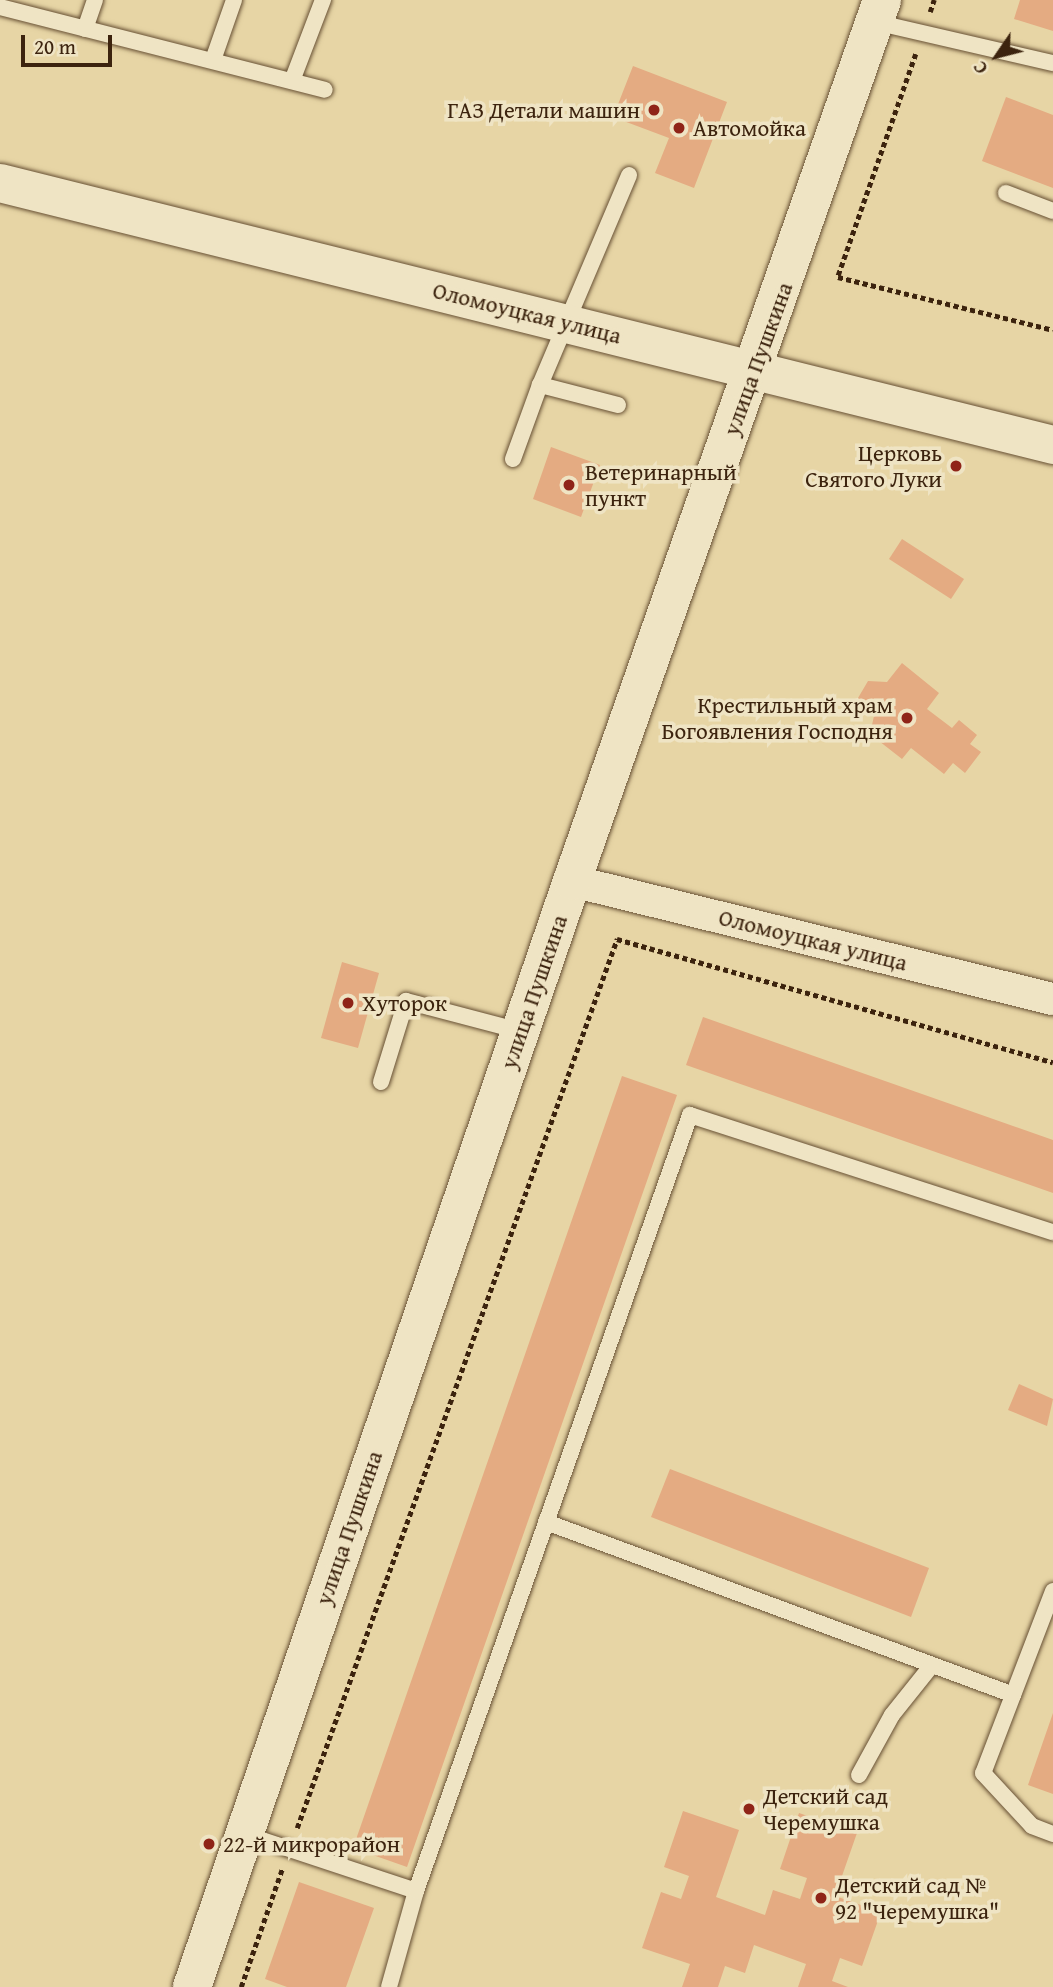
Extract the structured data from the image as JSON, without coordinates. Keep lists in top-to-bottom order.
{
  "streets": {
    "street": ["Оломоуцкая улица", "улица Пушкина"]
  },
  "crossings": [
    ["Оломоуцкая улица", "улица Пушкина"]
  ],
  "places": [
    "ГАЗ Детали машин",
    "Автомойка",
    "Церковь Святого Луки",
    "Ветеринарный пункт",
    "Крестильный храм Богоявления Господня",
    "Хуторок",
    "Детский сад Черемушка",
    "22-й микрорайон",
    "Детский сад № 92 \"Черемушка\""
  ],
  "scale_bar": "20 m",
  "north": "bottom left"
}
